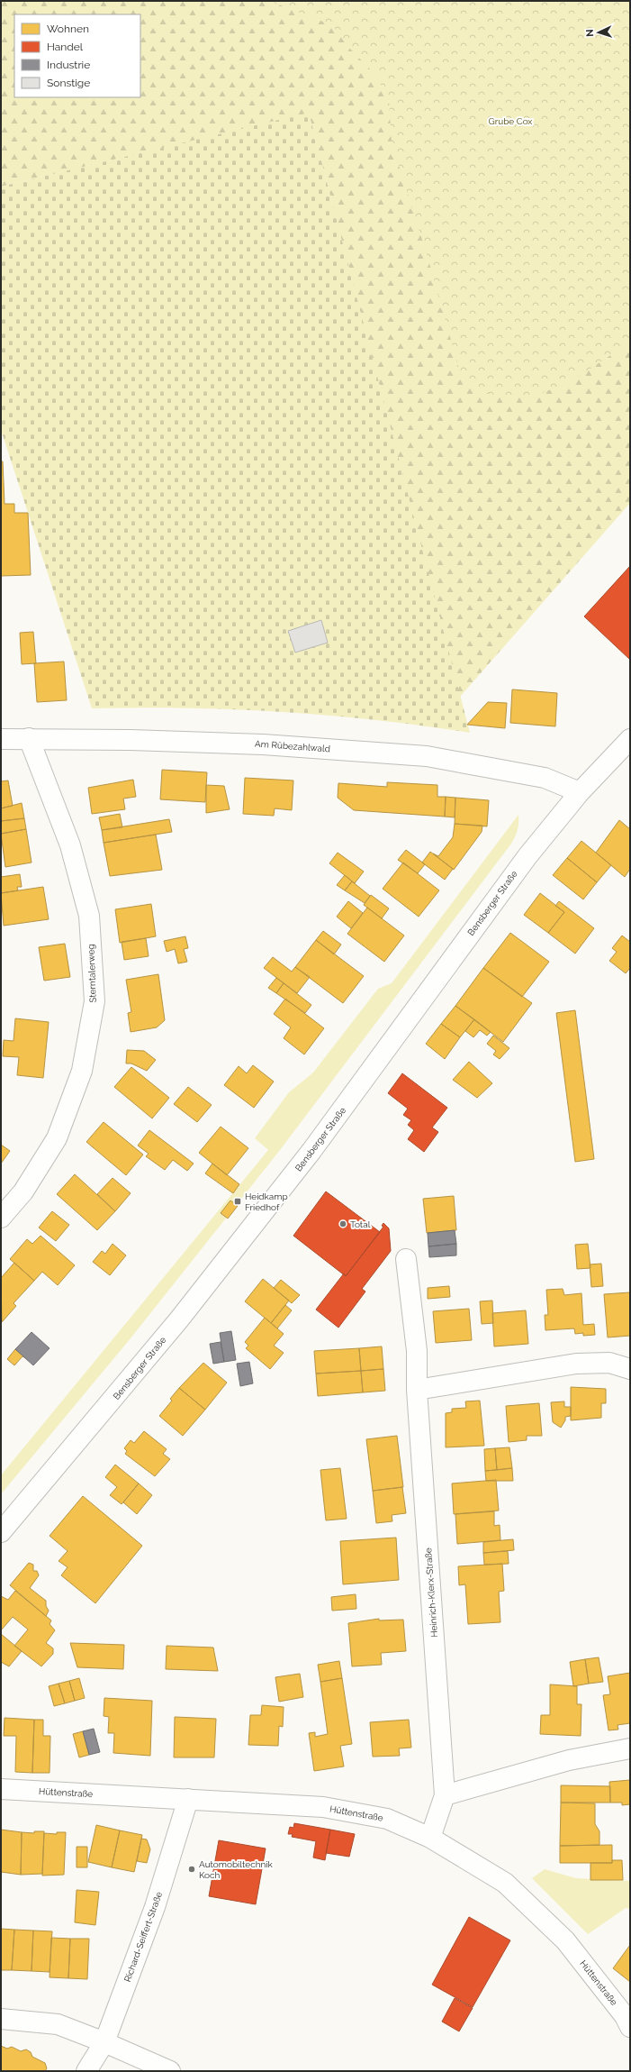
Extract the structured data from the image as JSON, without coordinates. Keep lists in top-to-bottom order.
{
  "streets": {
    "street": [
      "Am Rübezahlwald",
      "Bensberger Straße",
      "Sterntalerweg",
      "Heinrich-Klerx-Straße",
      "Hüttenstraße",
      "Richard-Seiffert-Straße"
    ]
  },
  "crossings": [
    ["Am Rübezahlwald", "Bensberger Straße"],
    ["Am Rübezahlwald", "Sterntalerweg"],
    ["Heinrich-Klerx-Straße", "Hüttenstraße"],
    ["Hüttenstraße", "Richard-Seiffert-Straße"]
  ],
  "parks": ["Grube Cox"],
  "places": {
    "transit": ["Heidkamp Friedhof"],
    "other": ["Total", "Automobiltechnik Koch"]
  },
  "legend": [
    "Wohnen",
    "Handel",
    "Industrie",
    "Sonstige"
  ],
  "north": "left"
}
